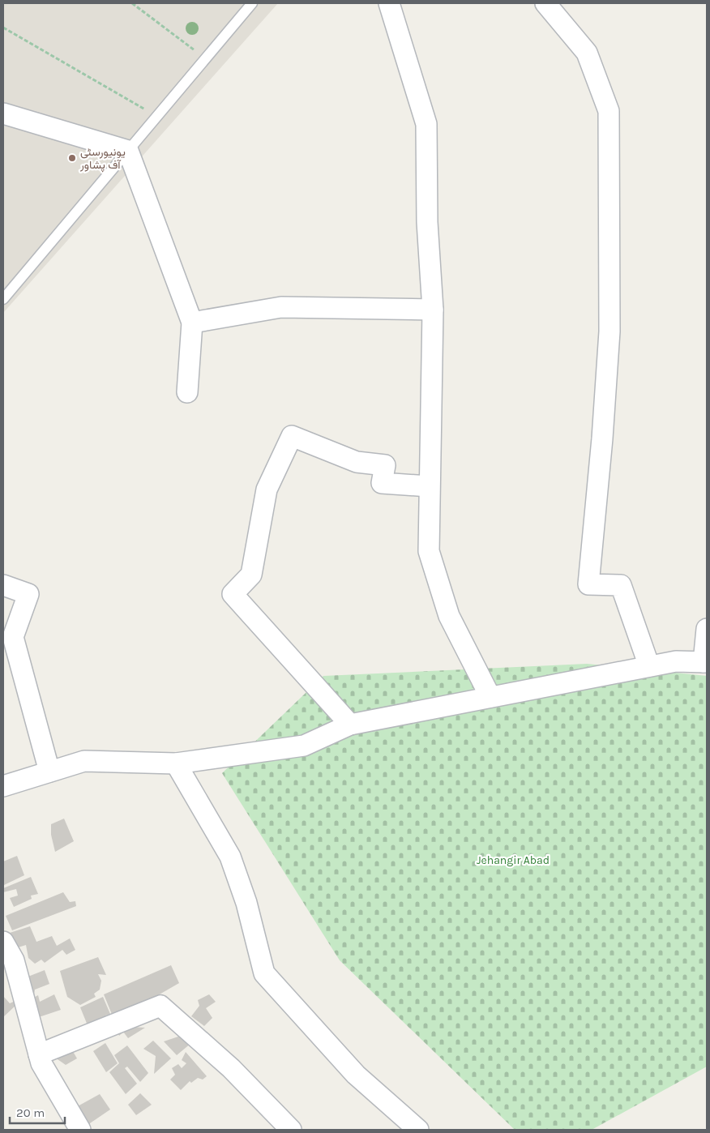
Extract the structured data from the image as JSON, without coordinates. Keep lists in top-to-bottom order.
{
  "parks": ["Jehangir Abad"],
  "places": ["یونیورسٹی آف پشاور"],
  "scale_bar": "20 m"
}
